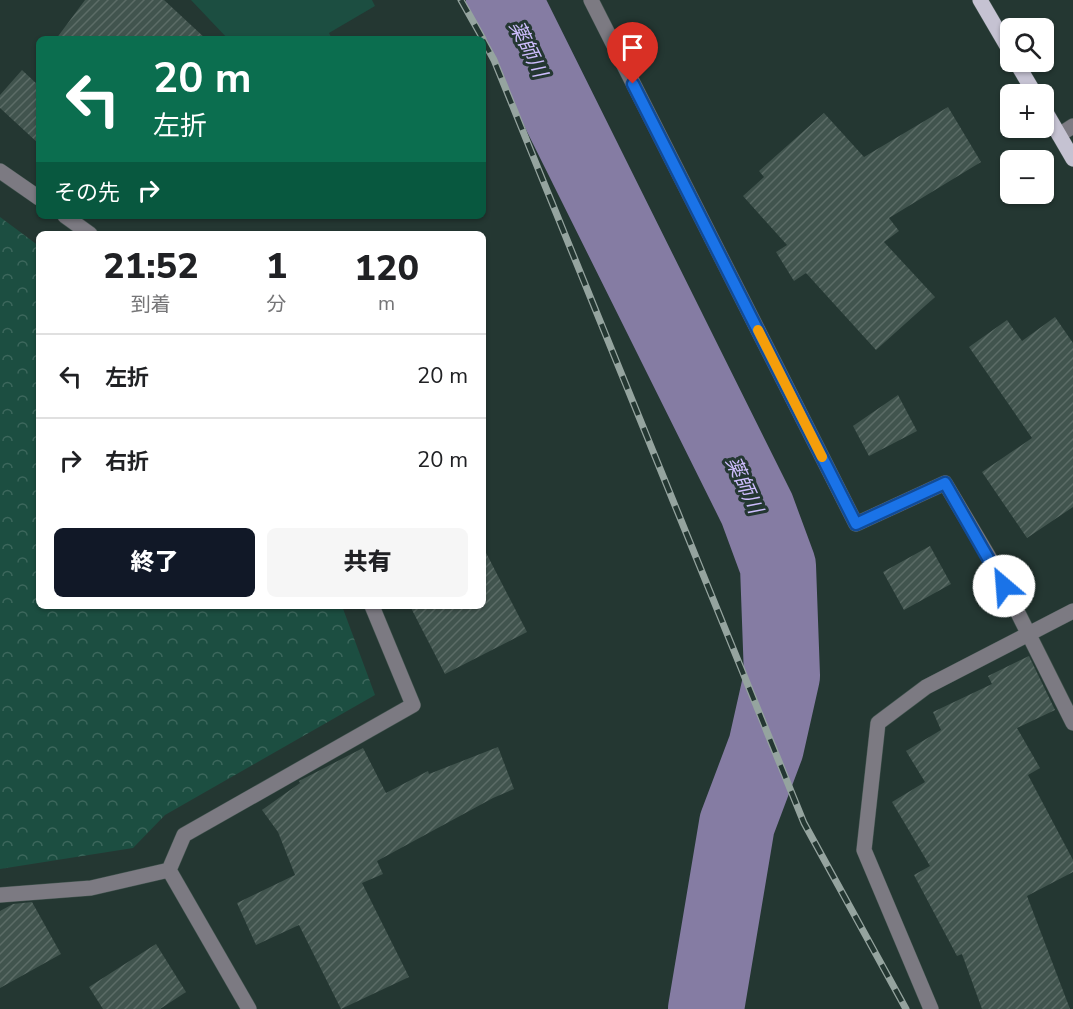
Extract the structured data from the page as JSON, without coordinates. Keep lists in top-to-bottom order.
{
  "water": ["薬師川"],
  "page": {
    "map_buttons": ["+", "−"],
    "turn": ["20 m", "左折"],
    "then": "その先",
    "eta": [
      "21:52",
      "到着",
      "1",
      "分",
      "120",
      "m"
    ],
    "list": [
      {
        "name": "左折",
        "value": "20 m"
      },
      {
        "name": "右折",
        "value": "20 m"
      }
    ],
    "buttons": ["終了", "共有"]
  }
}
